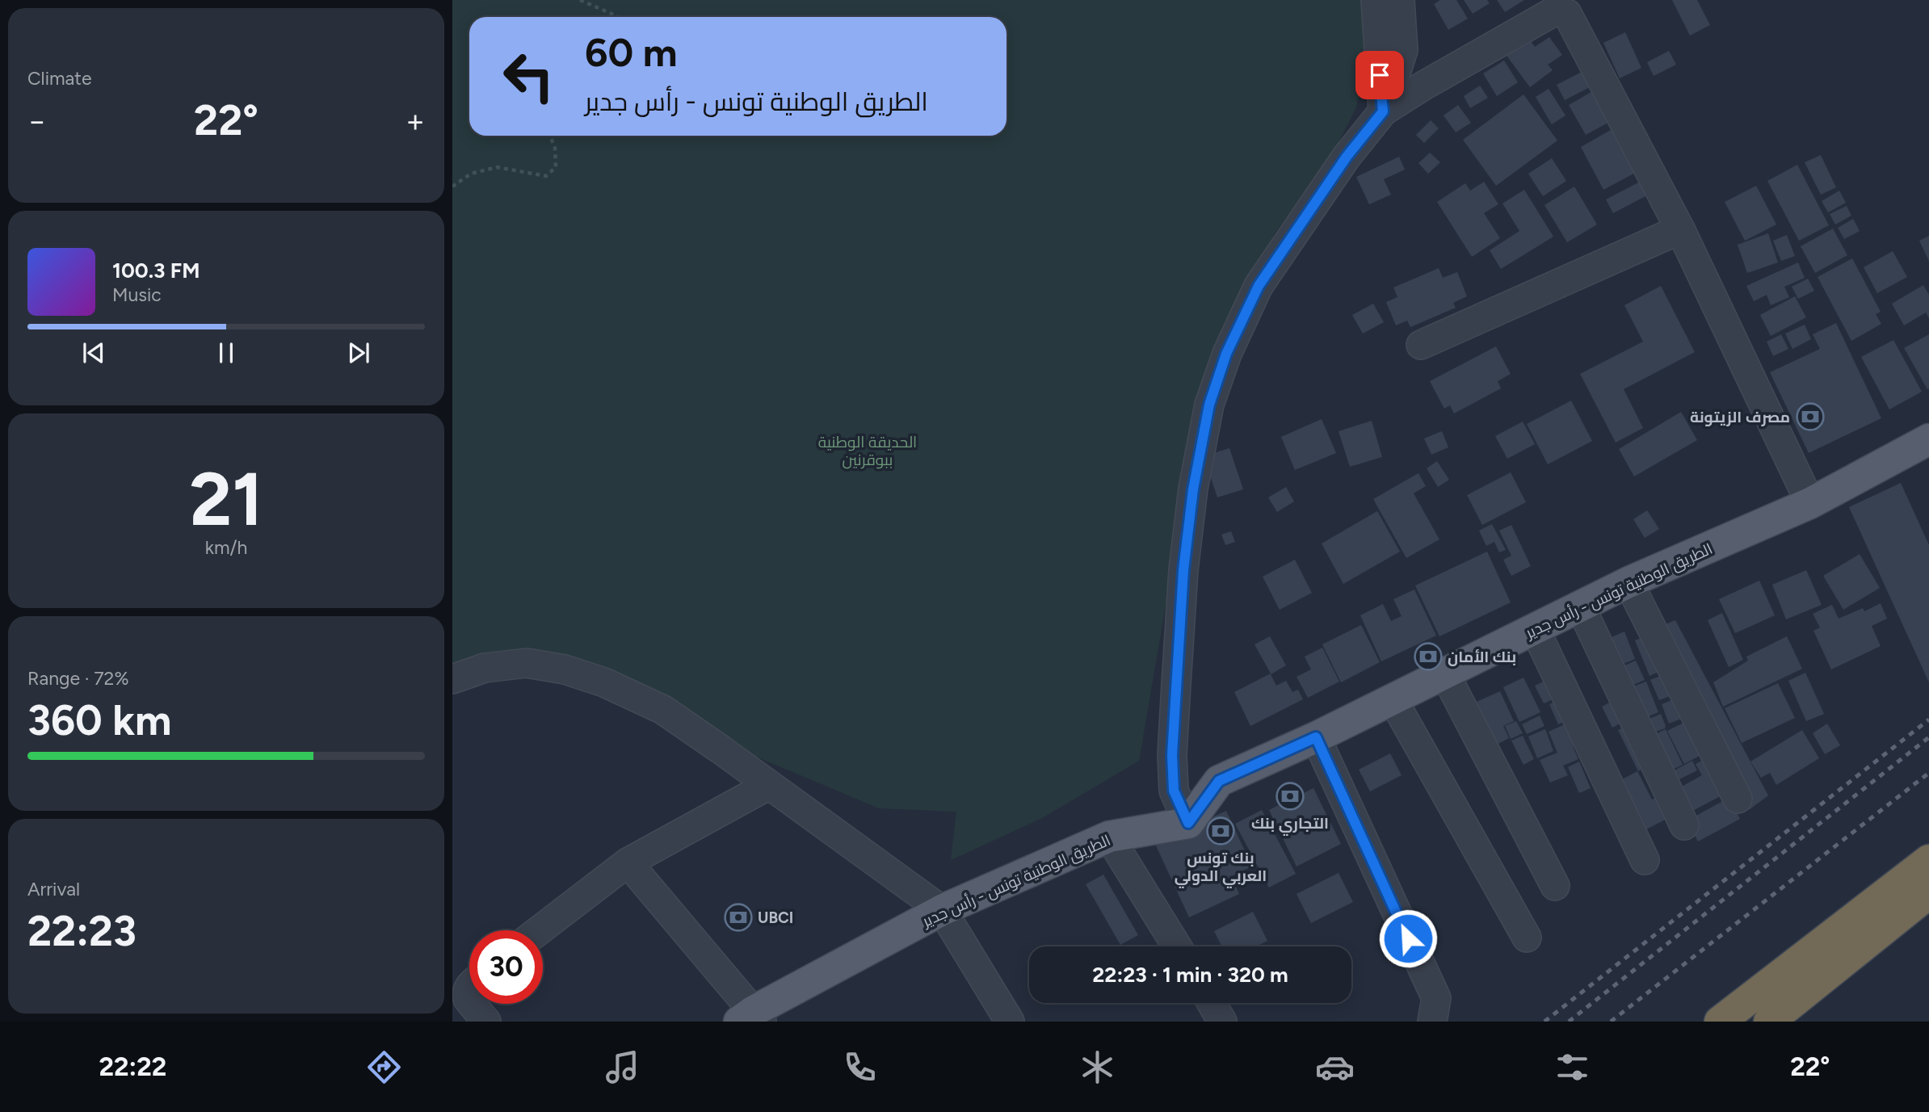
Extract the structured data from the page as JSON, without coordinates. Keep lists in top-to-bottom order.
{
  "streets": {
    "main road": ["الطريق الوطنية تونس - رأس جدير"]
  },
  "parks": ["الحديقة الوطنية ببوقرنين"],
  "places": {
    "bank": [
      "مصرف الزيتونة",
      "بنك الأمان",
      "التجاري بنك",
      "بنك تونس العربي الدولي",
      "UBCI"
    ]
  },
  "page": {
    "tile": [
      "Climate",
      ["21", "km/h"],
      ["Range · 72%", "360 km"],
      ["Arrival", "22:23"]
    ],
    "turn": ["60 m", "الطريق الوطنية تونس - رأس جدير"],
    "heat": ["−", "22°", "+"],
    "song": ["100.3 FM", "Music"],
    "limit": "30",
    "trip": "22:23 · 1 min · 320 m",
    "tabs": ["22:22", "22°"]
  }
}
